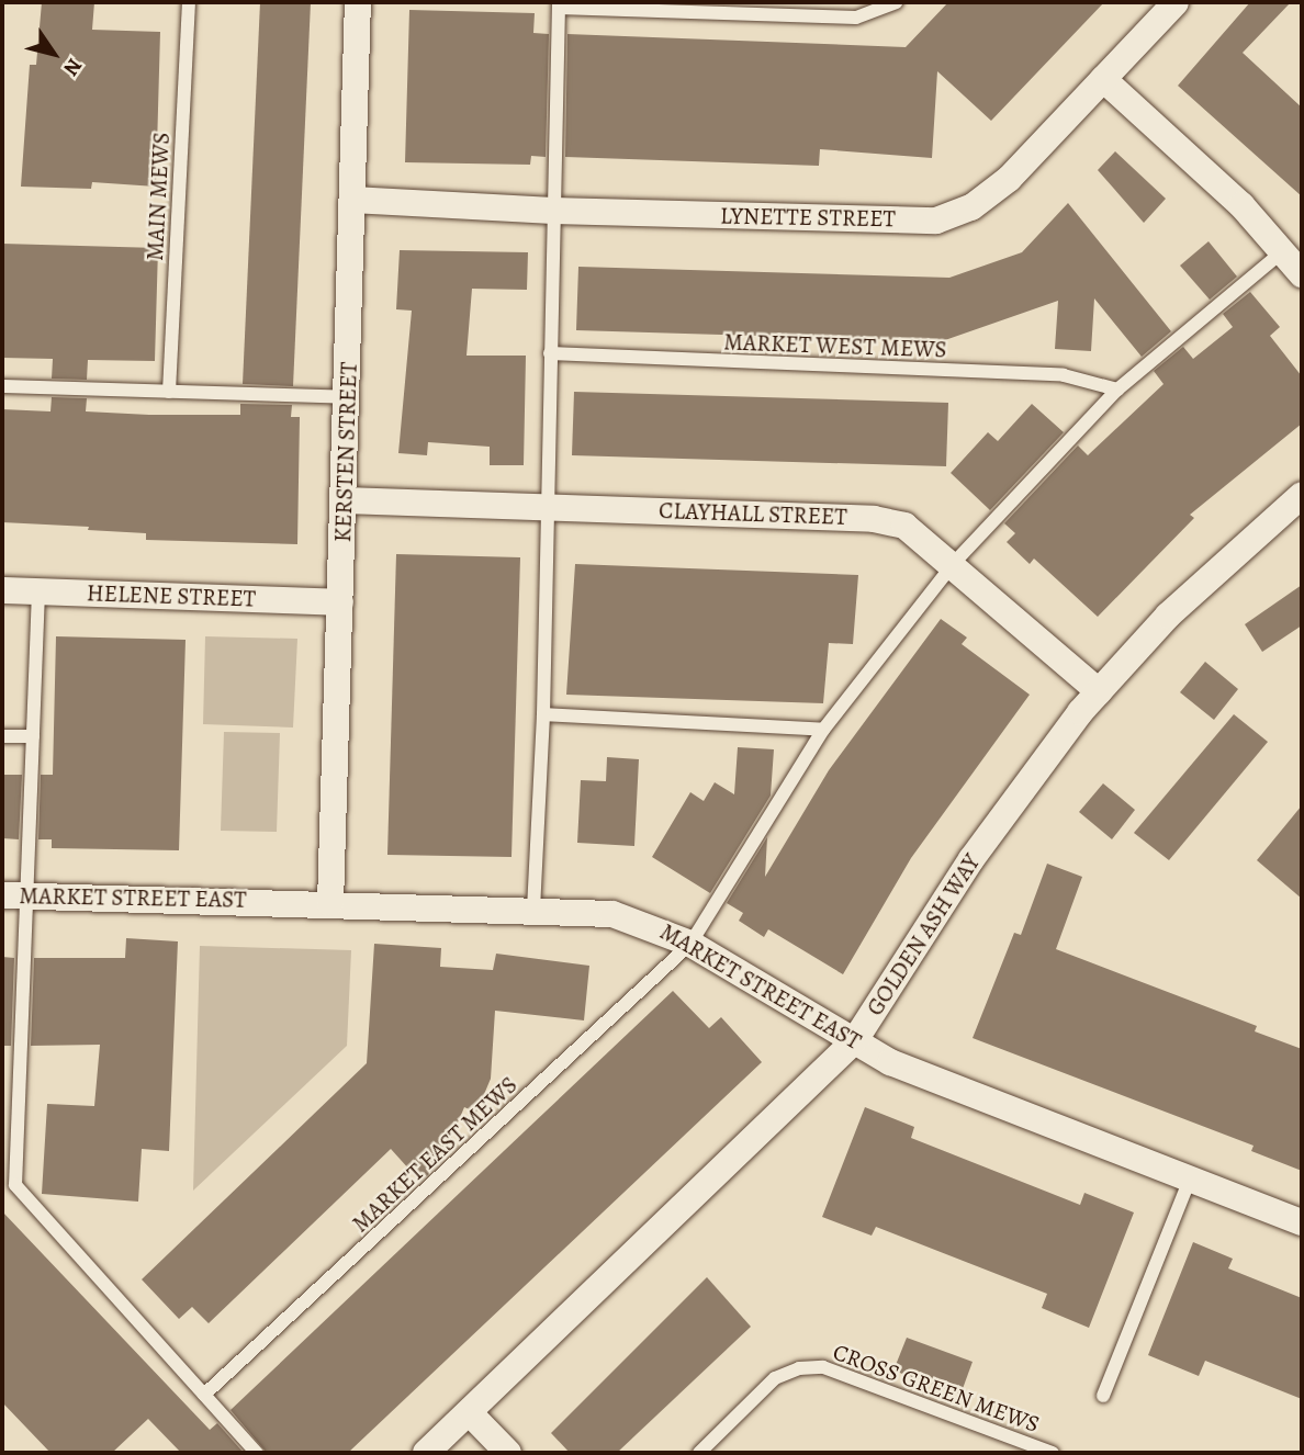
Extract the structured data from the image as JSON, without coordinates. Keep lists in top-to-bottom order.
{
  "streets": {
    "street": [
      "LYNETTE STREET",
      "KERSTEN STREET",
      "CLAYHALL STREET",
      "HELENE STREET",
      "MARKET STREET EAST",
      "GOLDEN ASH WAY"
    ],
    "lane": [
      "MAIN MEWS",
      "MARKET WEST MEWS",
      "MARKET EAST MEWS",
      "CROSS GREEN MEWS"
    ]
  },
  "crossings": [
    ["LYNETTE STREET", "KERSTEN STREET"],
    ["KERSTEN STREET", "CLAYHALL STREET"],
    ["KERSTEN STREET", "HELENE STREET"],
    ["KERSTEN STREET", "MARKET STREET EAST"],
    ["CLAYHALL STREET", "GOLDEN ASH WAY"],
    ["CLAYHALL STREET", "MARKET EAST MEWS"],
    ["MARKET STREET EAST", "GOLDEN ASH WAY"],
    ["MARKET STREET EAST", "MARKET EAST MEWS"]
  ],
  "north": "bottom right"
}
